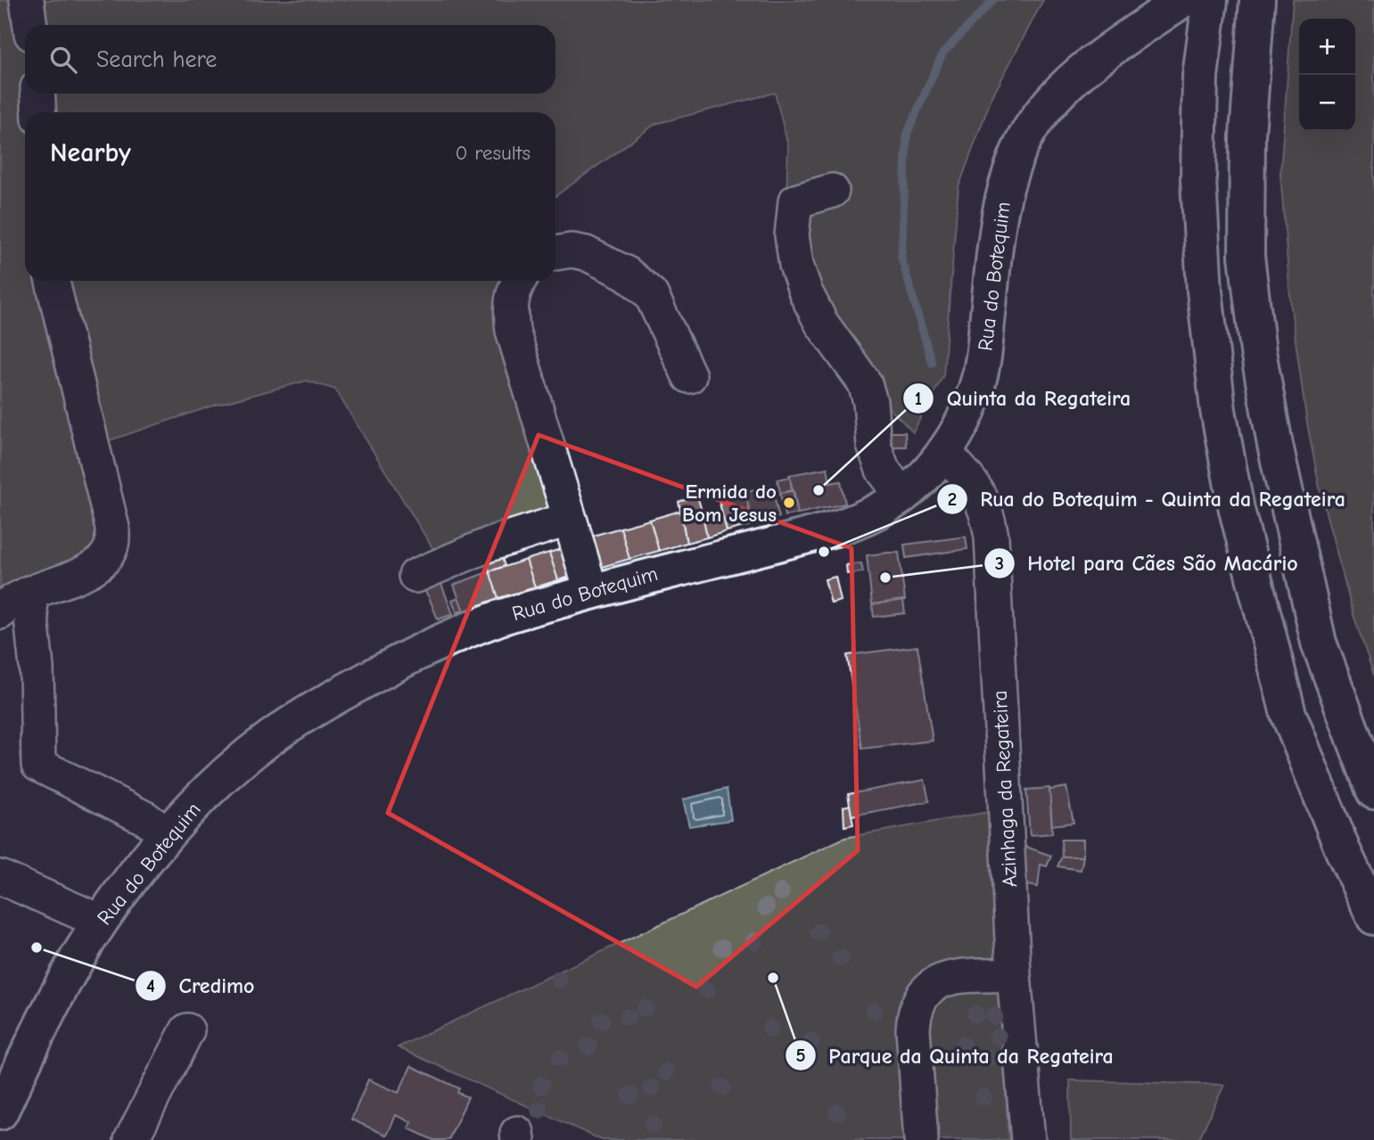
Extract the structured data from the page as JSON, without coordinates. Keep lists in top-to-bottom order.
{
  "streets": {
    "main road": ["Rua do Botequim"],
    "street": ["Azinhaga da Regateira"]
  },
  "crossings": [
    ["Rua do Botequim", "Azinhaga da Regateira"]
  ],
  "places": [
    "Quinta da Regateira",
    "Ermida do Bom Jesus",
    "Rua do Botequim - Quinta da Regateira",
    "Hotel para Cães São Macário",
    "Credimo",
    "Parque da Quinta da Regateira"
  ],
  "page": {
    "map_buttons": ["+", "−"],
    "search": "Search here",
    "heading": ["Nearby", "0 results"]
  }
}
